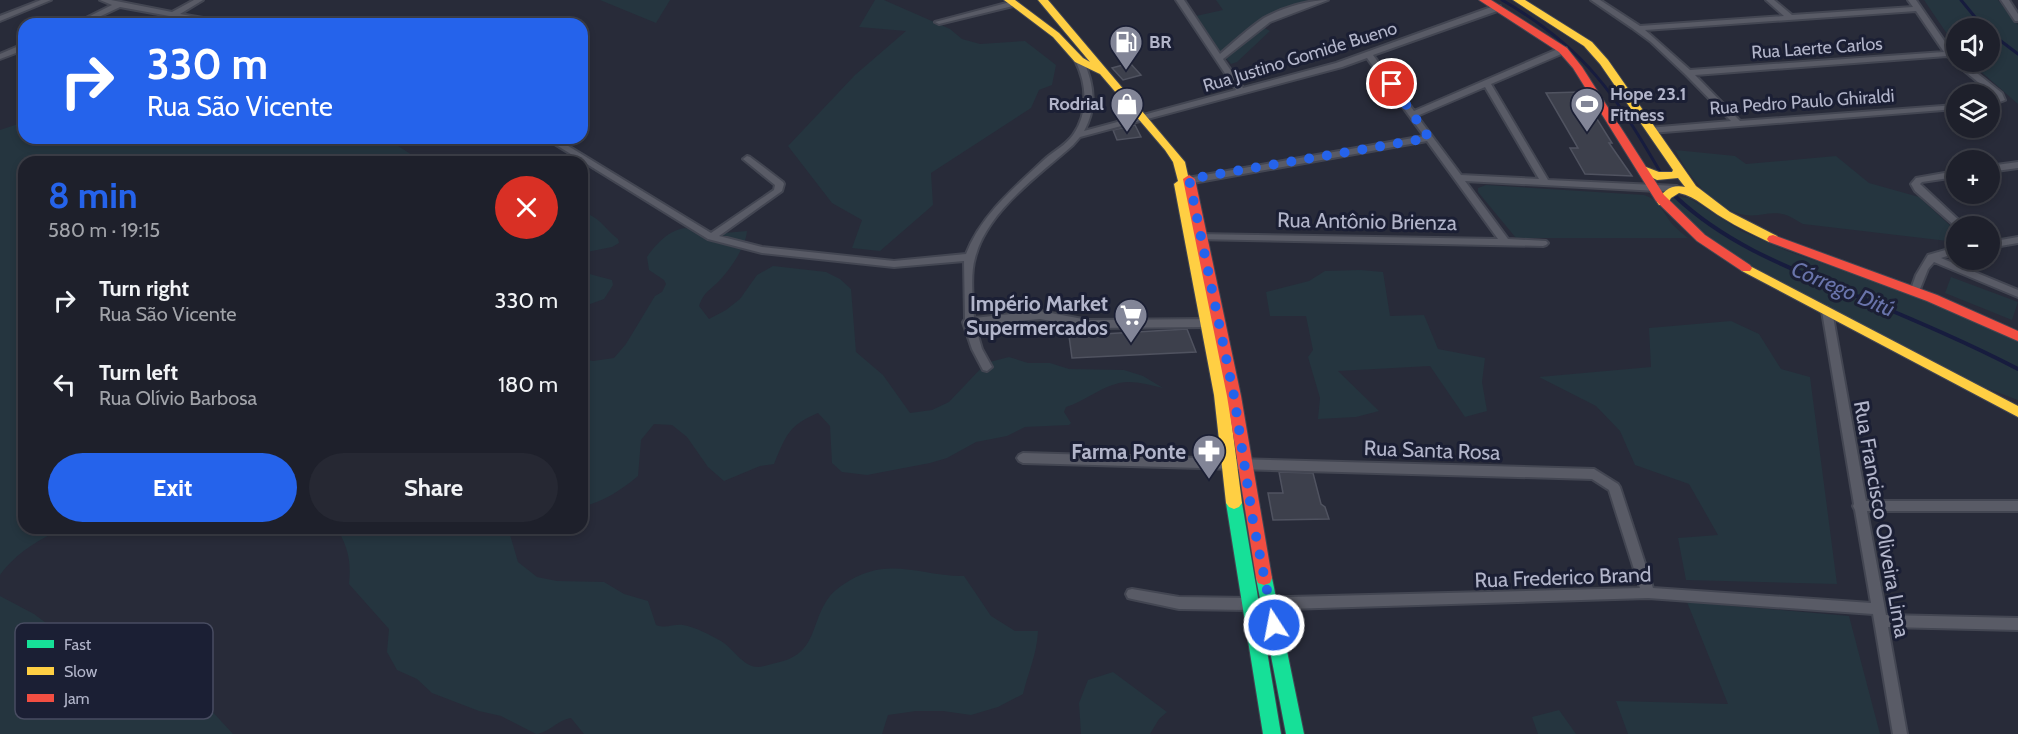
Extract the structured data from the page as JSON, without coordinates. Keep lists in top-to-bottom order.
{
  "streets": {
    "street": [
      "Rua Laerte Carlos",
      "Rua Justino Gomide Bueno",
      "Rua Pedro Paulo Ghiraldi",
      "Rua Antônio Brienza",
      "Rua Santa Rosa",
      "Rua Francisco Oliveira Lima",
      "Rua Frederico Brand"
    ]
  },
  "crossings": [
    ["Rua Santa Rosa", "Rua Frederico Brand"],
    ["Rua Francisco Oliveira Lima", "Rua Frederico Brand"]
  ],
  "water": ["Córrego Ditú"],
  "places": {
    "fuel station": ["BR"],
    "shop": ["Rodrial"],
    "sports": ["Hope 23.1 Fitness"],
    "supermarket": ["Império Market Supermercados"],
    "pharmacy": ["Farma Ponte"]
  },
  "legend": ["Fast", "Slow", "Jam"],
  "page": {
    "map_buttons": ["+", "−"],
    "turn": ["330 m", "Rua São Vicente"],
    "heading": ["8 min", "580 m · 19:15"],
    "list": [
      {
        "name": "Turn right",
        "note": "Rua São Vicente",
        "value": "330 m"
      },
      {
        "name": "Turn left",
        "note": "Rua Olívio Barbosa",
        "value": "180 m"
      }
    ],
    "buttons": ["Exit", "Share"]
  }
}
